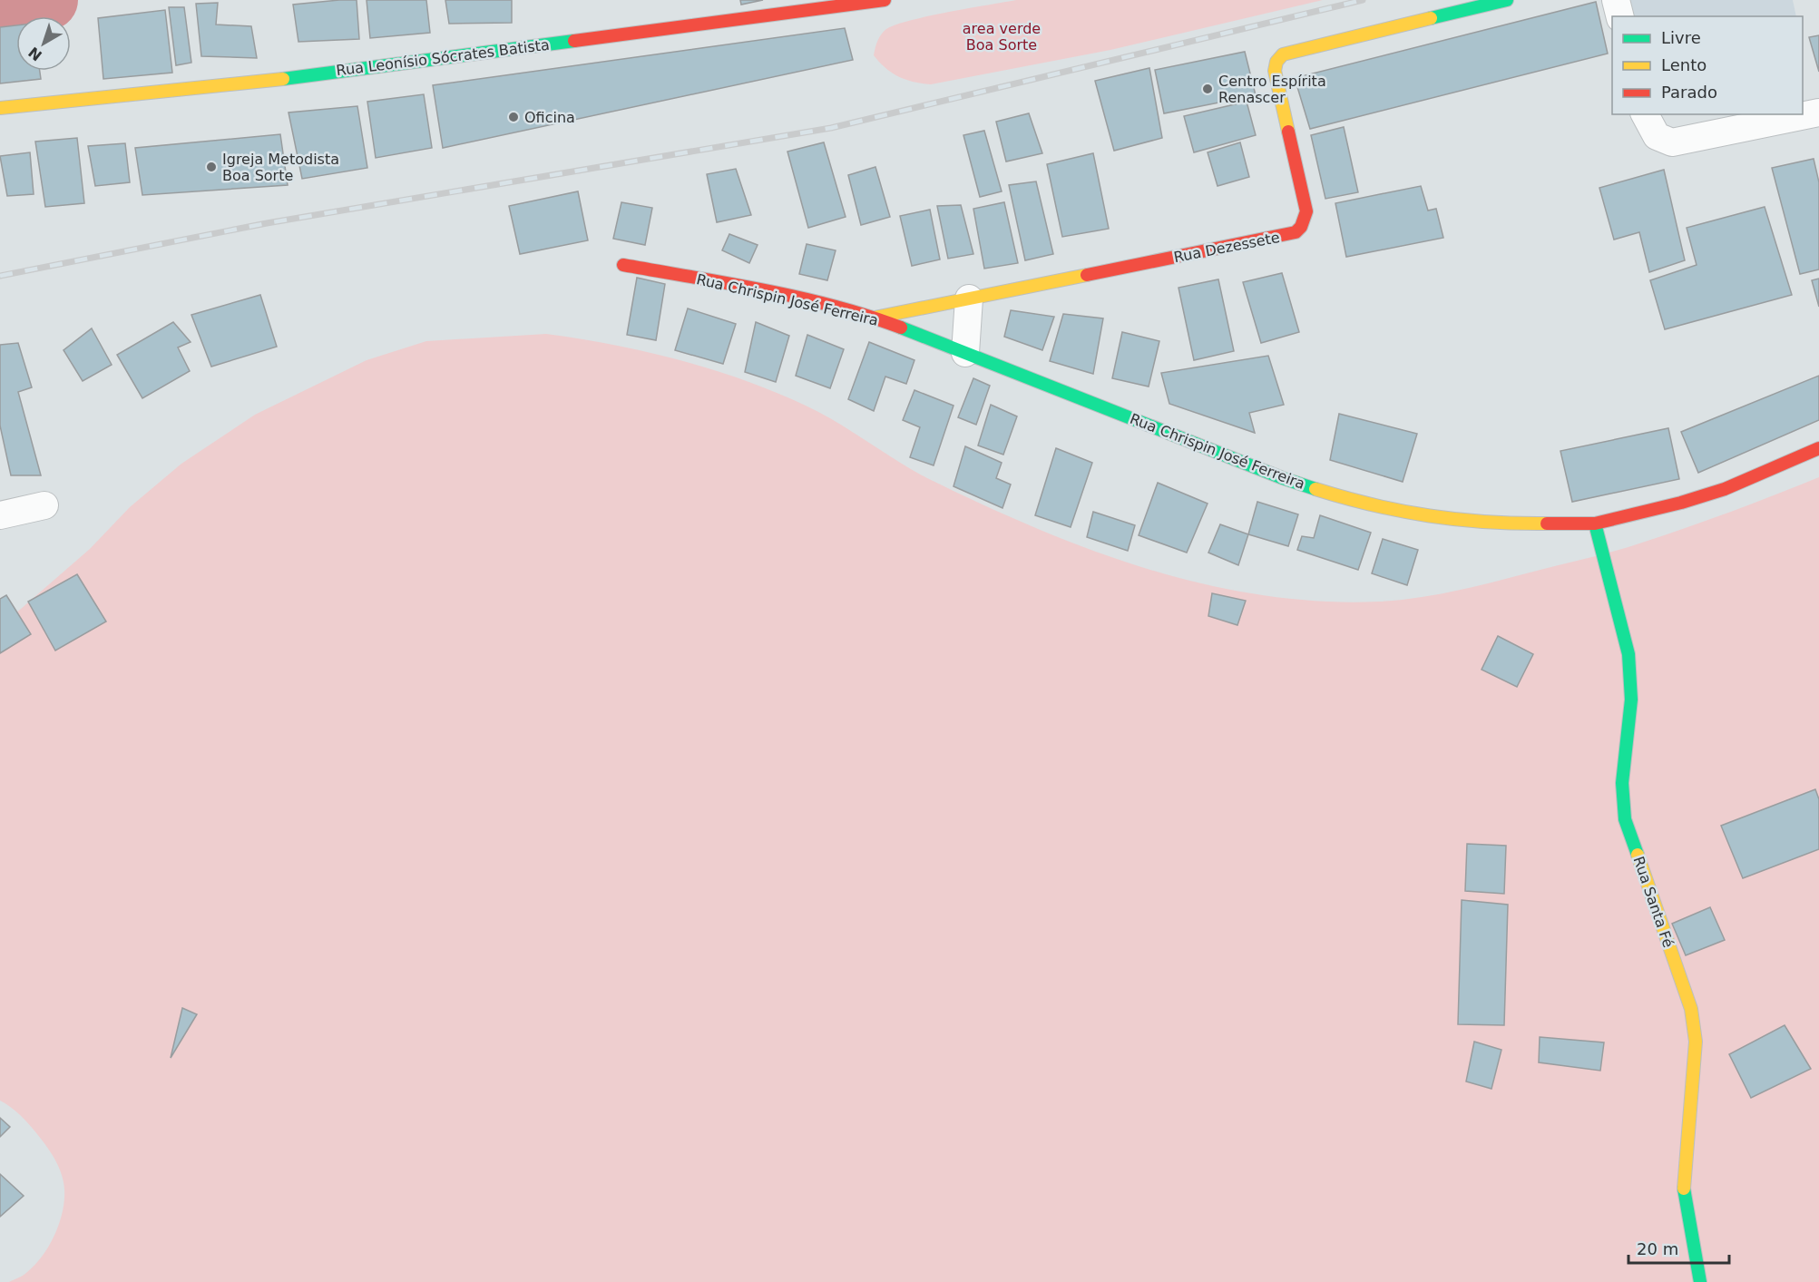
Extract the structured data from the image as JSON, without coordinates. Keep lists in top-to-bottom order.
{
  "streets": {
    "street": [
      "Rua Leonísio Sócrates Batista",
      "Rua Dezessete",
      "Rua Chrispin José Ferreira",
      "Rua Santa Fé"
    ]
  },
  "crossings": [
    ["Rua Dezessete", "Rua Chrispin José Ferreira"],
    ["Rua Chrispin José Ferreira", "Rua Santa Fé"]
  ],
  "parks": ["area verde Boa Sorte"],
  "places": ["Centro Espírita Renascer", "Oficina", "Igreja Metodista Boa Sorte"],
  "legend": ["Livre", "Lento", "Parado"],
  "scale_bar": "20 m",
  "north": "bottom left"
}
